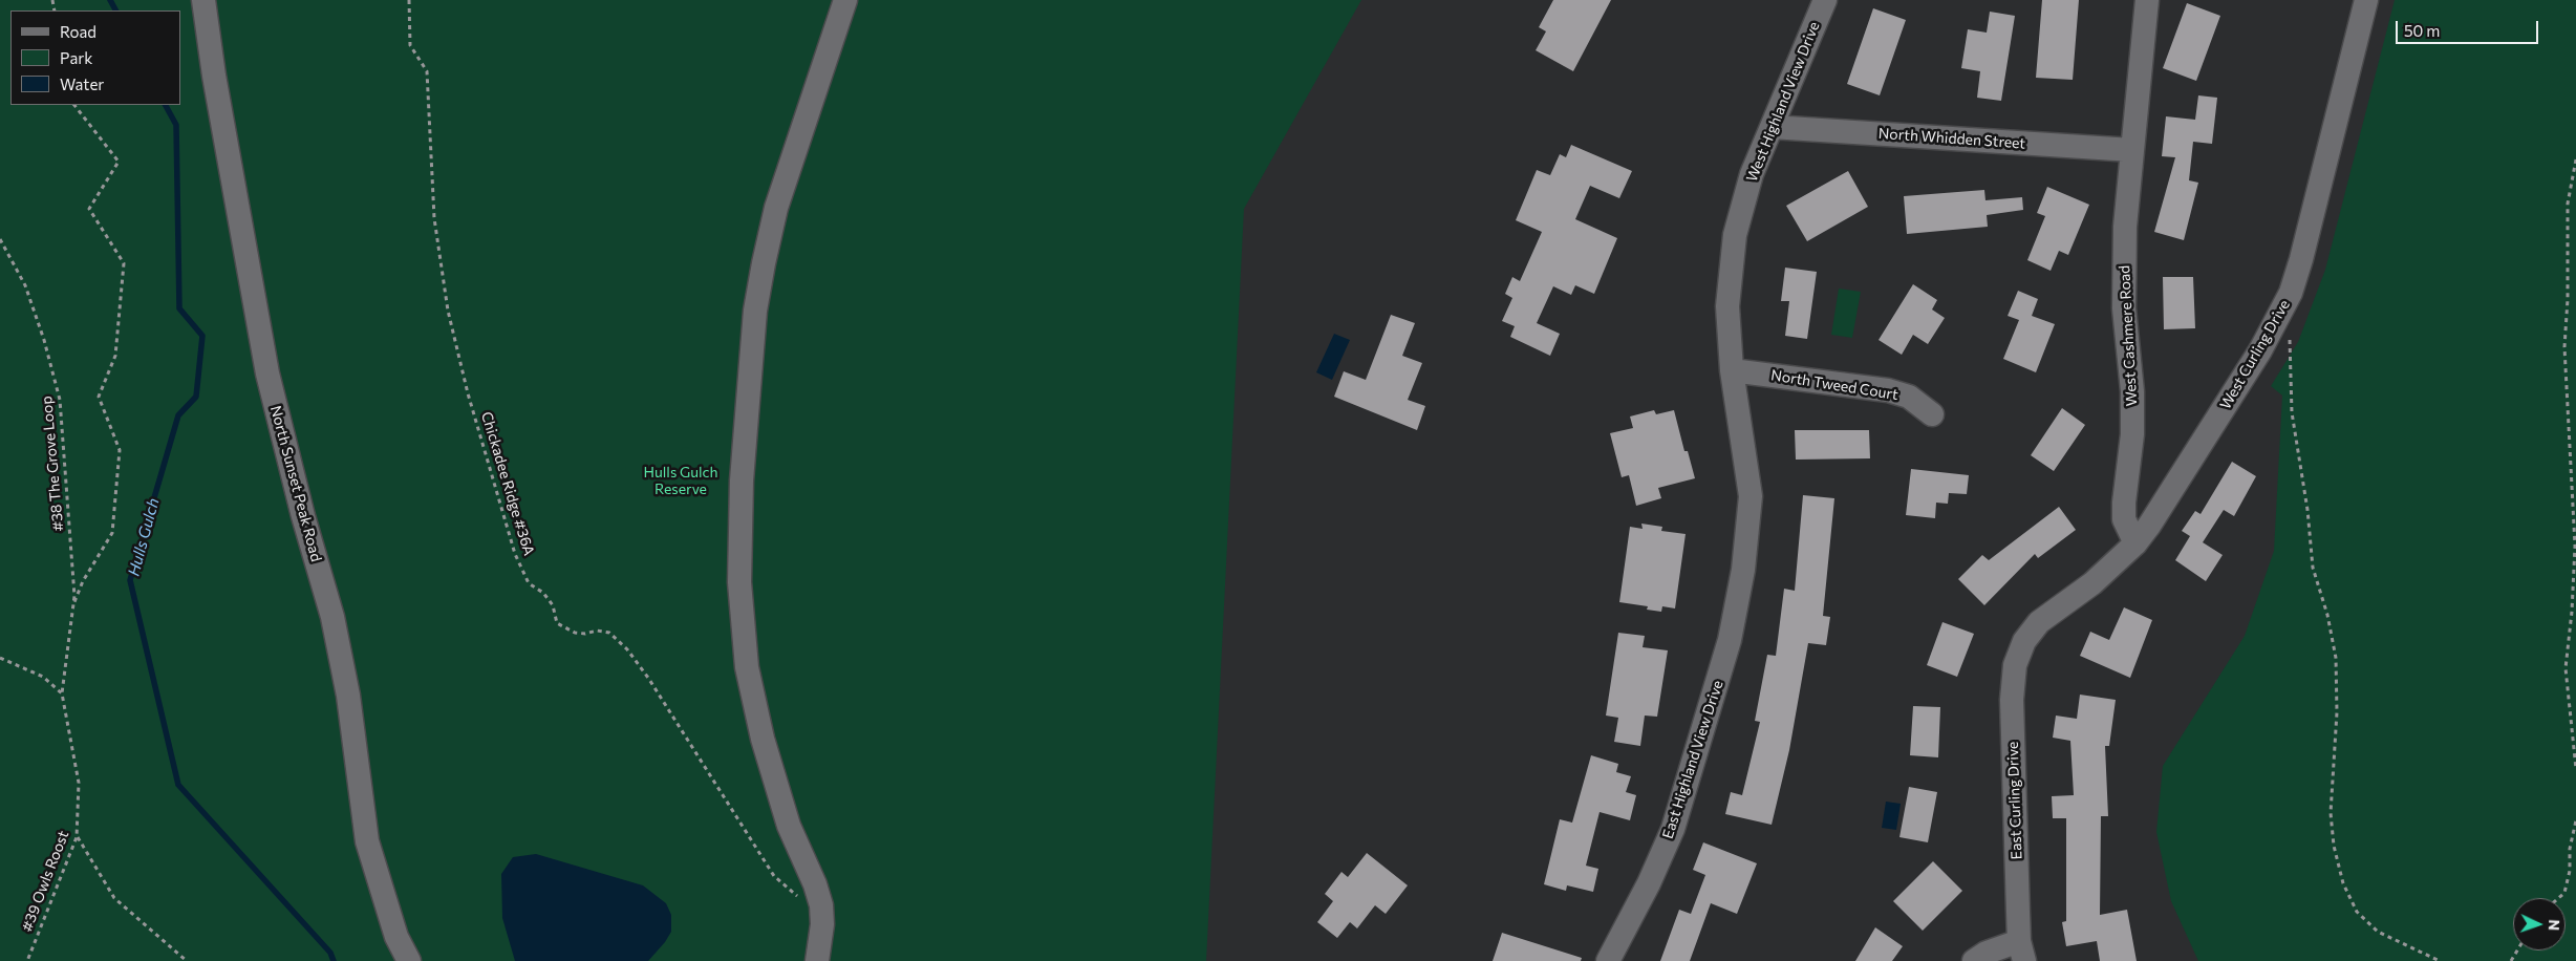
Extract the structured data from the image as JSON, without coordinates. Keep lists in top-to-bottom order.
{
  "streets": {
    "street": [
      "West Highland View Drive",
      "North Whidden Street",
      "West Cashmere Road",
      "West Curling Drive",
      "North Tweed Court",
      "North Sunset Peak Road",
      "East Highland View Drive",
      "East Curling Drive"
    ],
    "path": ["#38 The Grove Loop", "Chickadee Ridge #36A", "#39 Owls Roost"]
  },
  "crossings": [
    ["West Highland View Drive", "North Whidden Street"],
    ["West Highland View Drive", "North Tweed Court"],
    ["West Highland View Drive", "East Highland View Drive"],
    ["North Whidden Street", "West Cashmere Road"],
    ["West Cashmere Road", "West Curling Drive"],
    ["West Curling Drive", "East Curling Drive"],
    ["#38 The Grove Loop", "#39 Owls Roost"]
  ],
  "water": ["Hulls Gulch"],
  "parks": ["Hulls Gulch Reserve"],
  "legend": ["Road", "Park", "Water"],
  "scale_bar": "50 m",
  "north": "right"
}
